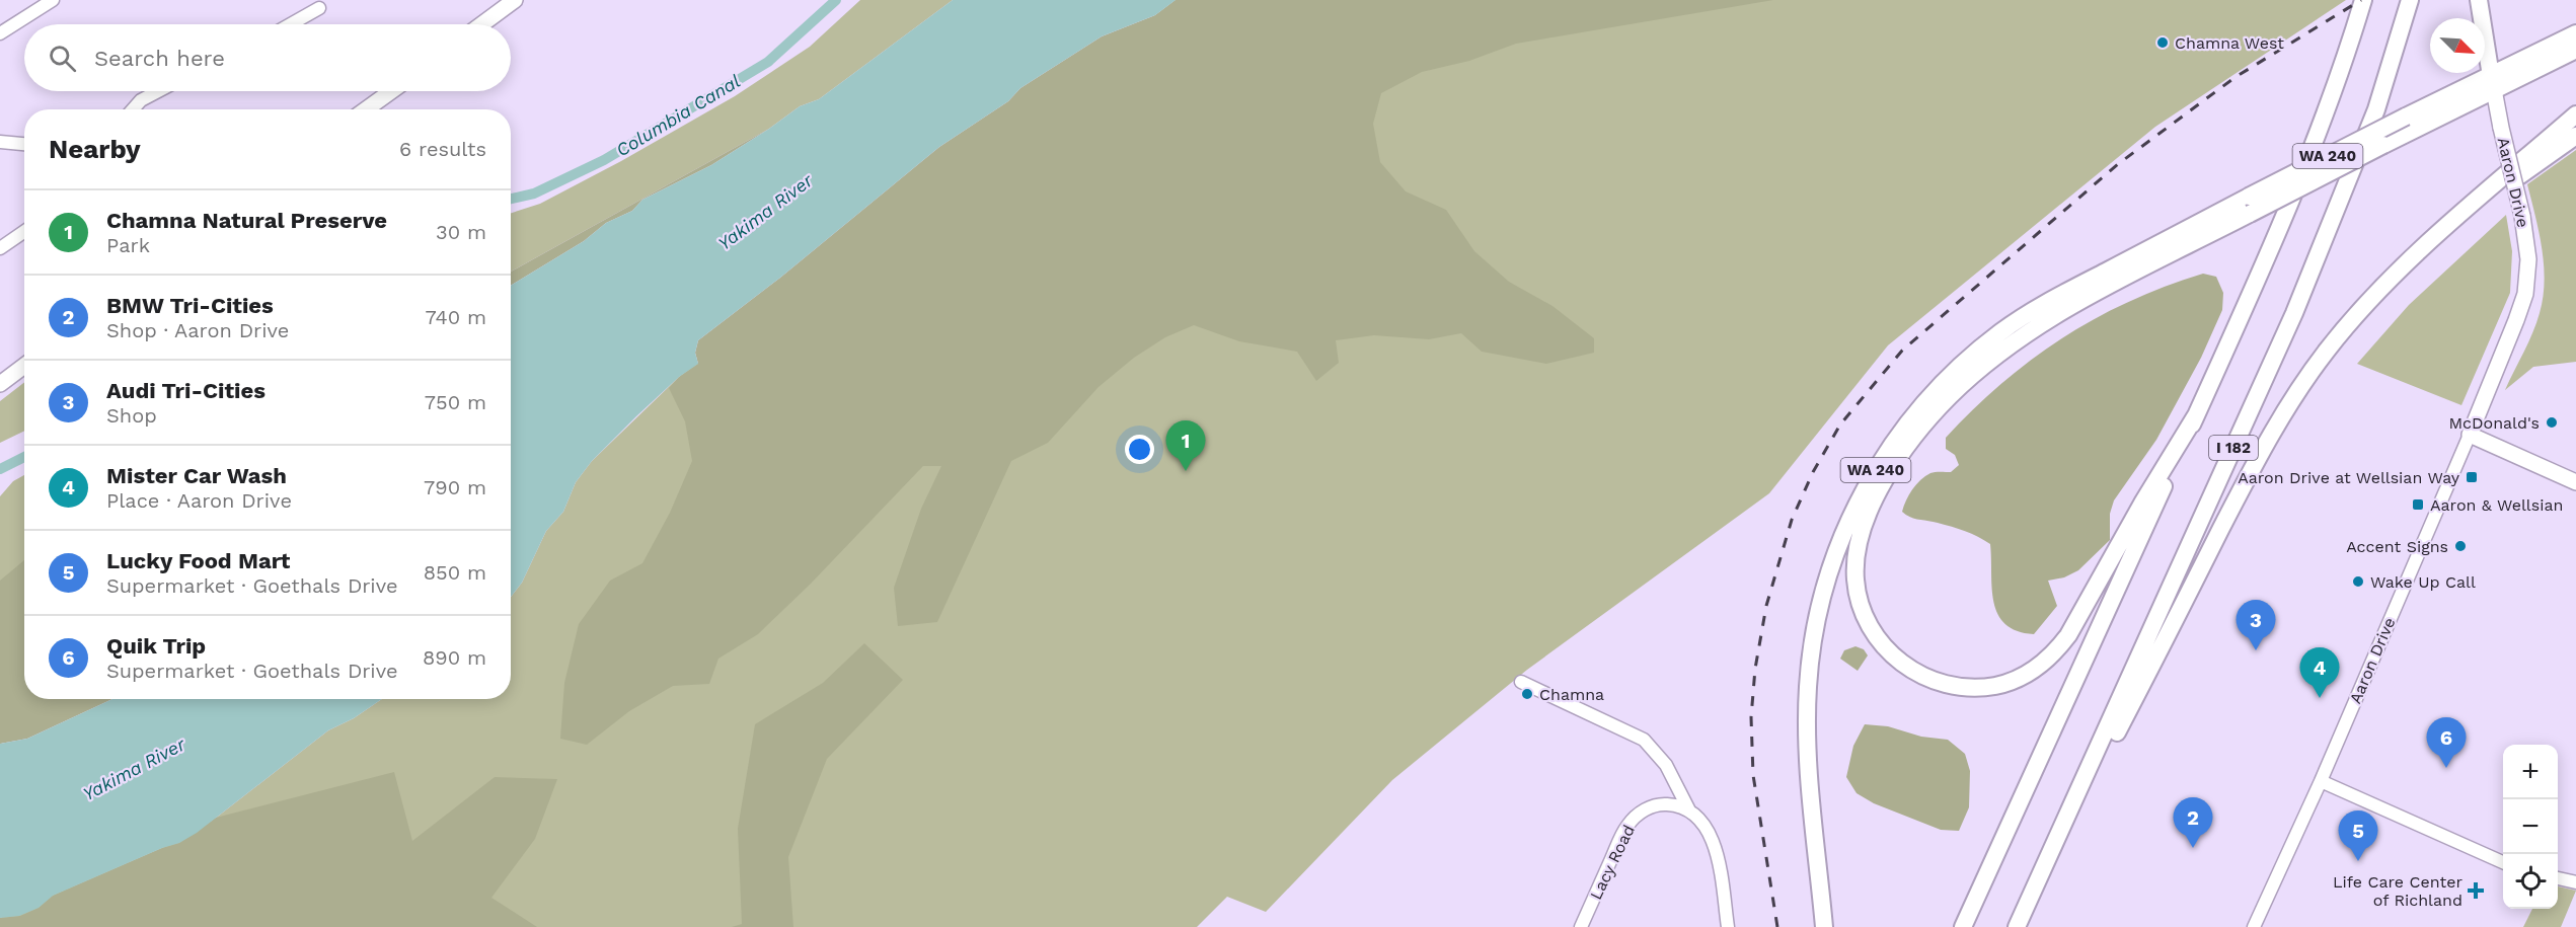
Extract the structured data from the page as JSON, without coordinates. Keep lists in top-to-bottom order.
{
  "streets": {
    "highway": ["WA 240", "I 182"],
    "main road": ["Aaron Drive"],
    "street": ["Lacy Road"]
  },
  "water": ["Columbia Canal", "Yakima River"],
  "places": {
    "other": [
      "Chamna West",
      "McDonald's",
      "Accent Signs",
      "Wake Up Call",
      "Chamna"
    ],
    "transit": ["Aaron Drive at Wellsian Way", "Aaron & Wellsian"],
    "health": ["Life Care Center of Richland"]
  },
  "north": "bottom right",
  "page": {
    "search": "Search here",
    "heading": ["Nearby", "6 results"],
    "list": [
      {
        "mark": "1",
        "name": "Chamna Natural Preserve",
        "note": "Park",
        "value": "30 m"
      },
      {
        "mark": "2",
        "name": "BMW Tri-Cities",
        "note": "Shop · Aaron Drive",
        "value": "740 m"
      },
      {
        "mark": "3",
        "name": "Audi Tri-Cities",
        "note": "Shop",
        "value": "750 m"
      },
      {
        "mark": "4",
        "name": "Mister Car Wash",
        "note": "Place · Aaron Drive",
        "value": "790 m"
      },
      {
        "mark": "5",
        "name": "Lucky Food Mart",
        "note": "Supermarket · Goethals Drive",
        "value": "850 m"
      },
      {
        "mark": "6",
        "name": "Quik Trip",
        "note": "Supermarket · Goethals Drive",
        "value": "890 m"
      }
    ],
    "pins": [
      "1",
      "3",
      "4",
      "6",
      "2",
      "5"
    ],
    "map_buttons": ["+", "−"]
  }
}
